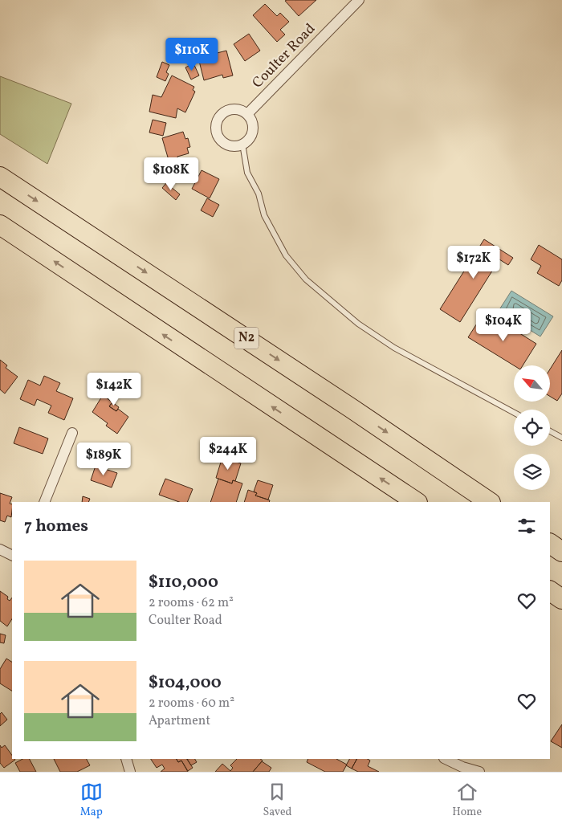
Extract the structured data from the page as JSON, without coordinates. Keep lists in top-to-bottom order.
{
  "streets": {
    "highway": ["N2"],
    "street": ["Coulter Road"]
  },
  "north": "top left",
  "page": {
    "price": [
      "$110K",
      "$108K",
      "$172K",
      "$104K",
      "$142K",
      "$244K",
      "$189K"
    ],
    "heading": "7 homes",
    "list": [
      {
        "name": "$110,000",
        "note": "2 rooms · 62 m² · Coulter Road"
      },
      {
        "name": "$104,000",
        "note": "2 rooms · 60 m² · Apartment"
      }
    ],
    "tabs": ["Map", "Saved", "Home"]
  }
}
